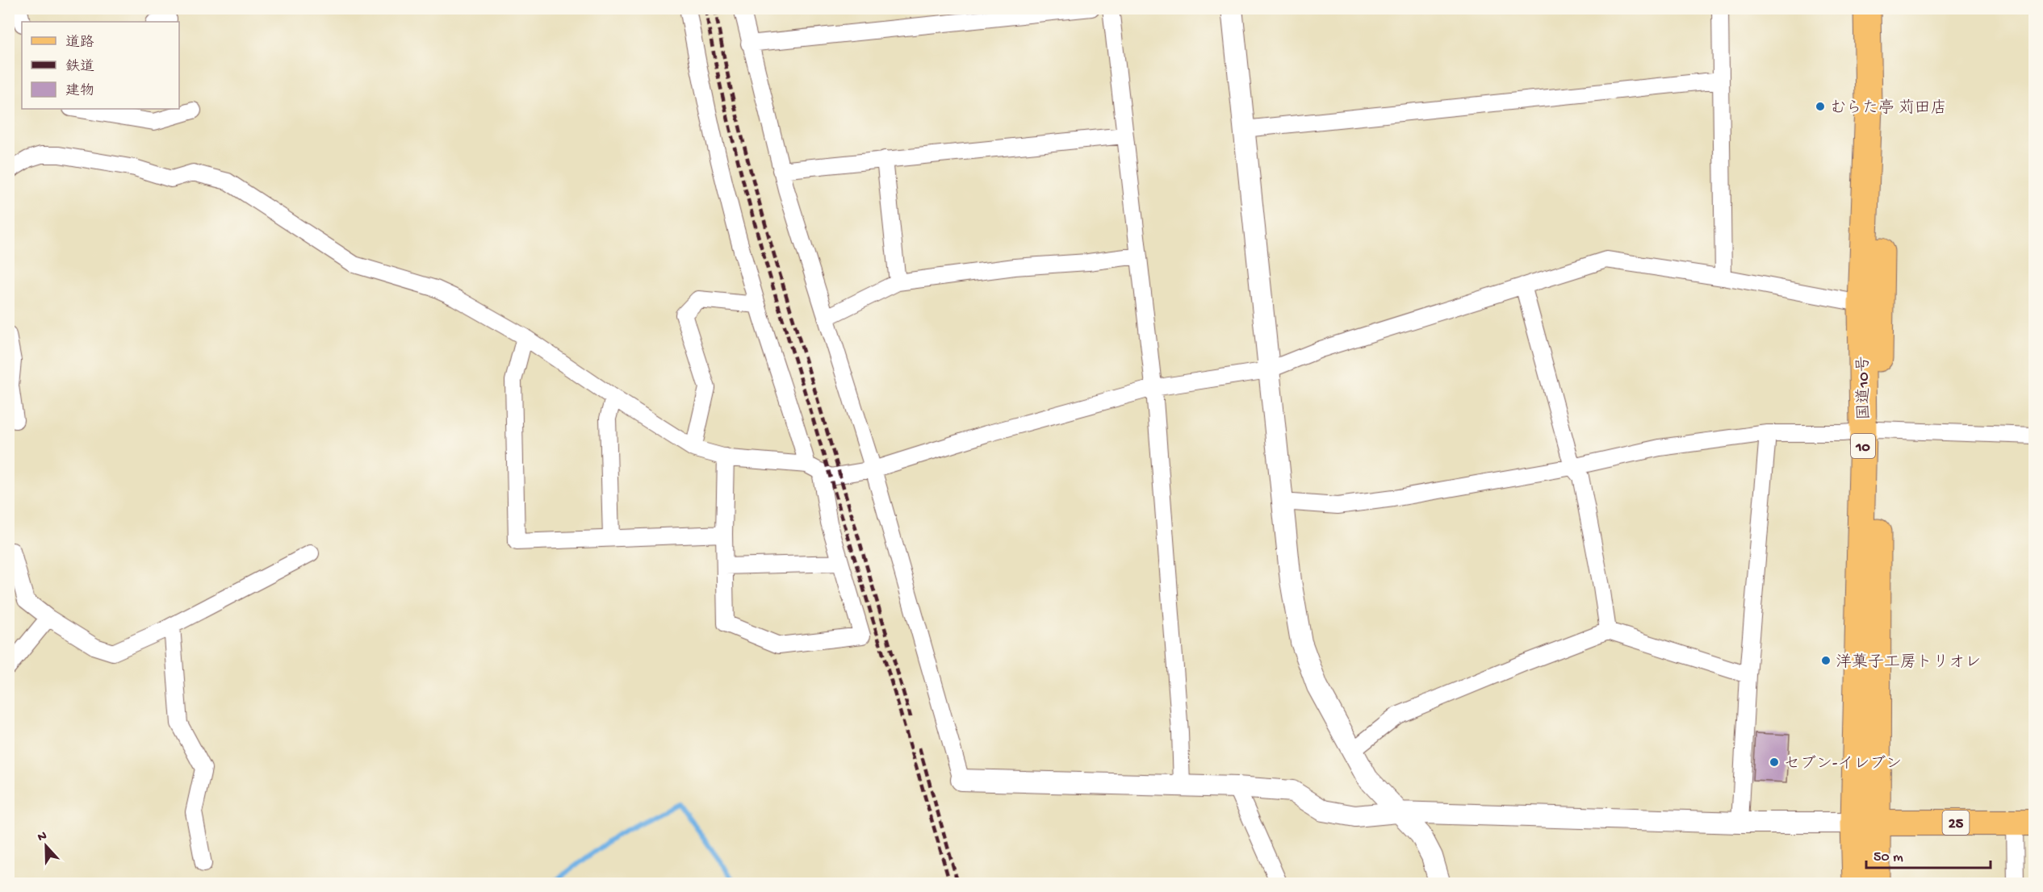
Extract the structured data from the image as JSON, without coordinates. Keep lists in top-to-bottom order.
{
  "streets": {
    "highway": ["国道10号", "10"],
    "main road": ["25"]
  },
  "crossings": [
    ["国道10号", "25"]
  ],
  "places": ["むらた亭 苅田店", "洋菓子工房トリオレ", "セブン-イレブン"],
  "legend": ["道路", "鉄道", "建物"],
  "scale_bar": "50 m",
  "north": "top"
}
